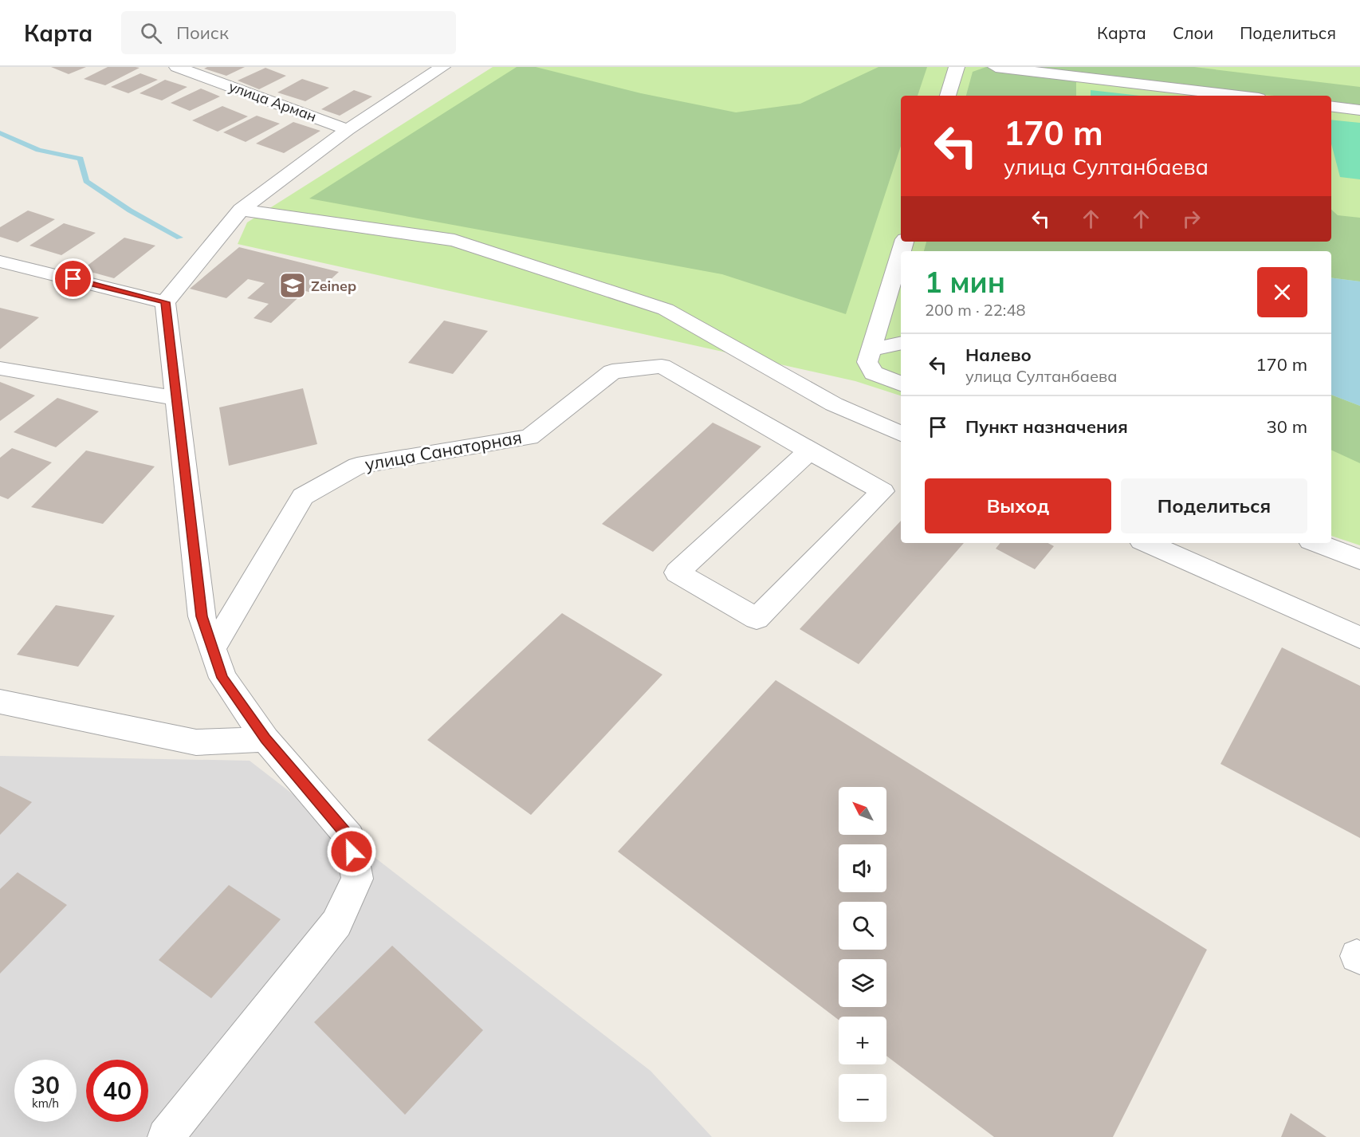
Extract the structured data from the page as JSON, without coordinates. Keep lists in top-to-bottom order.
{
  "streets": {
    "street": ["улица Арман", "улица Санаторная"]
  },
  "places": {
    "school or university": ["Zeinep"]
  },
  "north": "top left",
  "page": {
    "header": "Карта",
    "search": "Поиск",
    "nav": ["Карта", "Слои", "Поделиться"],
    "turn": ["170 m", "улица Султанбаева"],
    "heading": ["1 мин", "200 m · 22:48"],
    "list": [
      {
        "name": "Налево",
        "note": "улица Султанбаева",
        "value": "170 m"
      },
      {
        "name": "Пункт назначения",
        "value": "30 m"
      }
    ],
    "buttons": ["Выход", "Поделиться"],
    "map_buttons": ["+", "−"],
    "speed": "30 km/h",
    "limit": "40"
  }
}
